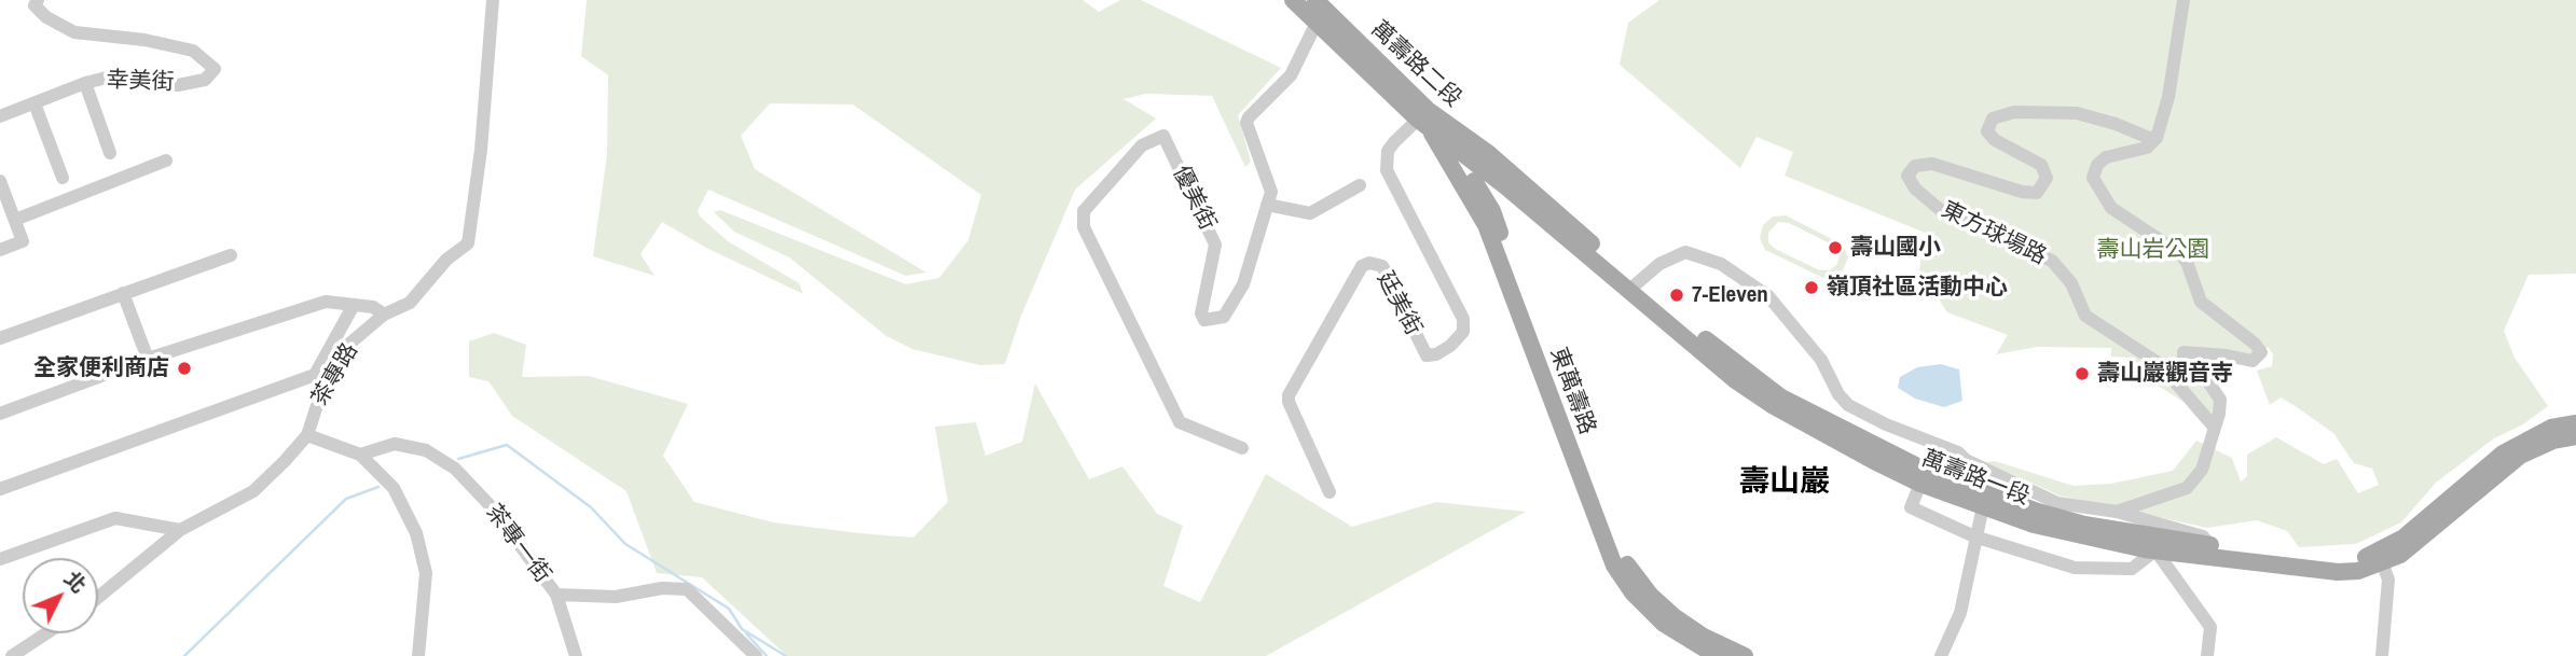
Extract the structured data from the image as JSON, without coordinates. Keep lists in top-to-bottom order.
{
  "streets": {
    "main road": ["萬壽路二段", "東萬壽路", "萬壽路一段"],
    "street": [
      "幸美街",
      "優美街",
      "東方球場路",
      "廷美街",
      "茶專路",
      "茶專一街"
    ]
  },
  "crossings": [
    ["萬壽路二段", "優美街"],
    ["萬壽路二段", "廷美街"],
    ["萬壽路二段", "東萬壽路"],
    ["萬壽路二段", "萬壽路一段"],
    ["廷美街", "東萬壽路"],
    ["茶專路", "茶專一街"],
    ["東萬壽路", "萬壽路一段"]
  ],
  "districts": ["壽山巖"],
  "parks": ["壽山岩公園"],
  "places": [
    "壽山國小",
    "嶺頂社區活動中心",
    "7-Eleven",
    "全家便利商店",
    "壽山巖觀音寺"
  ],
  "north": "top right"
}
